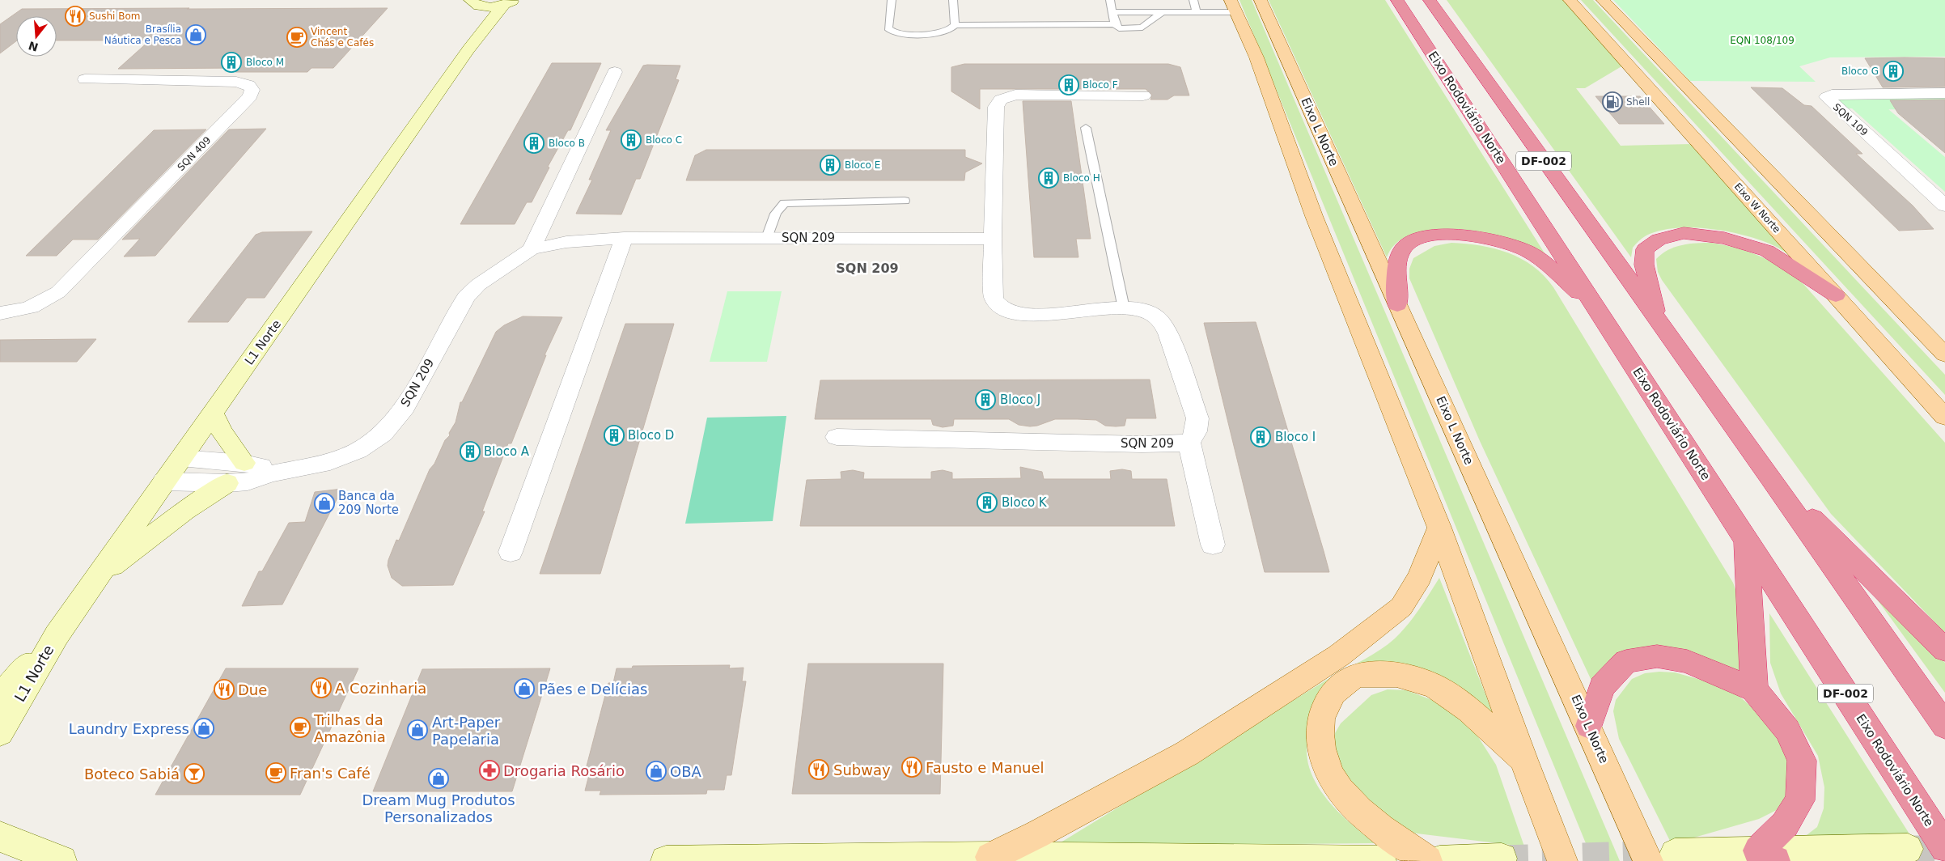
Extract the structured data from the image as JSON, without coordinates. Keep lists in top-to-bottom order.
{
  "streets": {
    "highway": ["Eixo Rodoviário Norte", "DF-002"],
    "main road": ["Eixo L Norte", "Eixo W Norte"],
    "street": [
      "SQN 109",
      "SQN 409",
      "SQN 209",
      "L1 Norte"
    ]
  },
  "crossings": [
    ["SQN 209", "L1 Norte"]
  ],
  "districts": ["SQN 209"],
  "parks": ["EQN 108/109"],
  "places": {
    "restaurant": [
      "Sushi Bom",
      "A Cozinharia",
      "Due",
      "Fausto e Manuel",
      "Subway"
    ],
    "shop": [
      "Brasília Náutica e Pesca",
      "Banca da 209 Norte",
      "Pães e Delícias",
      "Laundry Express",
      "Art-Paper Papelaria",
      "OBA",
      "Dream Mug Produtos Personalizados"
    ],
    "cafe": ["Vincent Chás e Cafés", "Trilhas da Amazônia", "Fran's Café"],
    "building": [
      "Bloco M",
      "Bloco G",
      "Bloco F",
      "Bloco C",
      "Bloco B",
      "Bloco E",
      "Bloco H",
      "Bloco J",
      "Bloco D",
      "Bloco I",
      "Bloco A",
      "Bloco K"
    ],
    "fuel station": ["Shell"],
    "pharmacy": ["Drogaria Rosário"],
    "bar": ["Boteco Sabiá"]
  },
  "north": "bottom"
}
